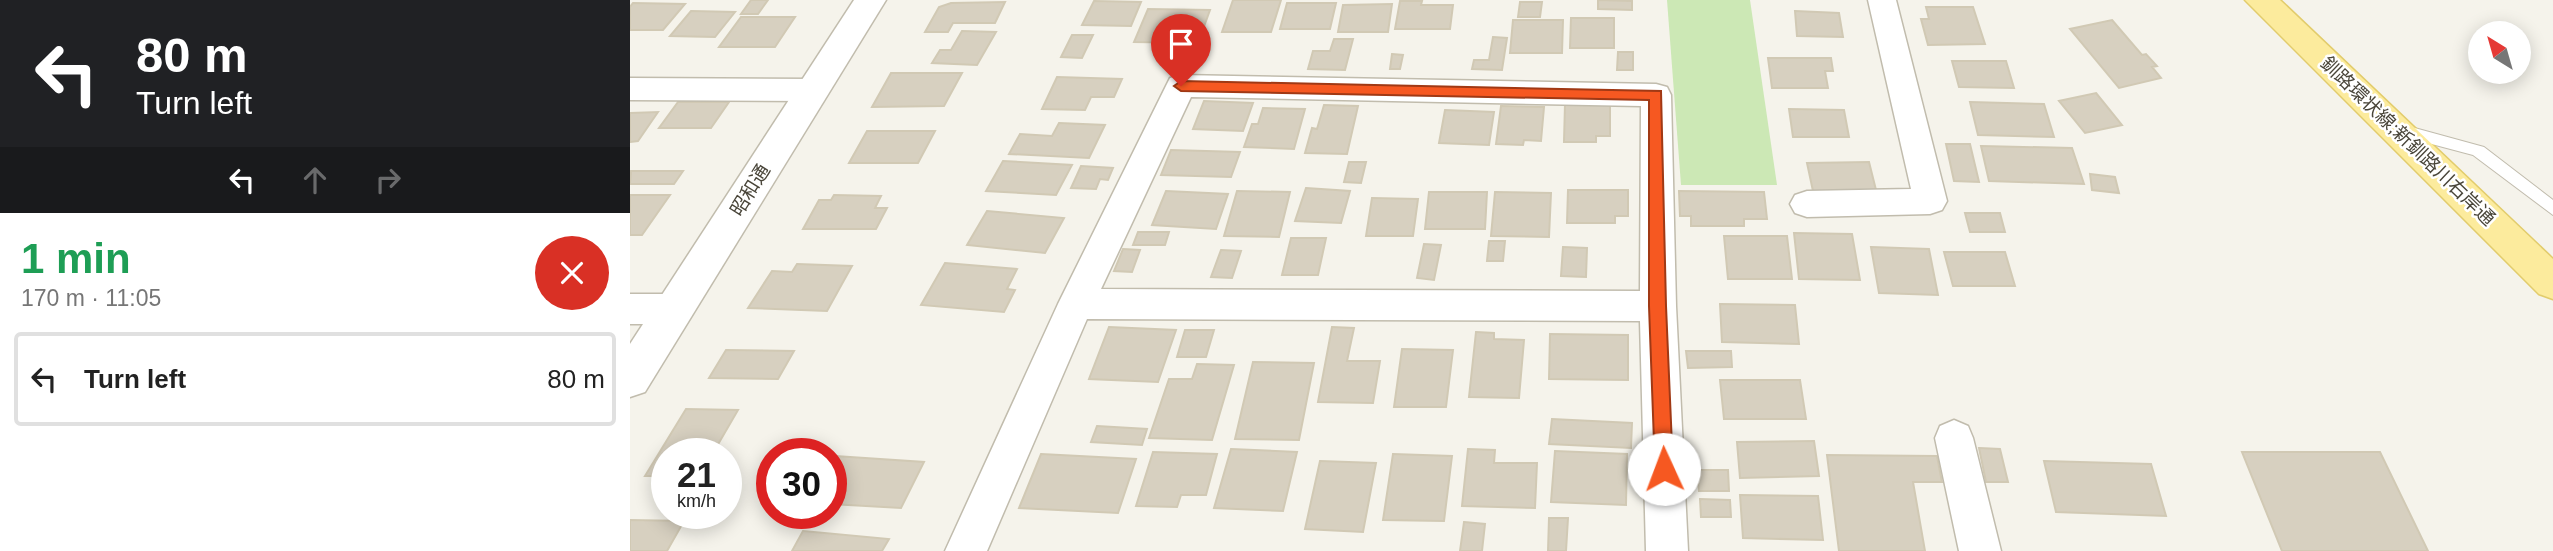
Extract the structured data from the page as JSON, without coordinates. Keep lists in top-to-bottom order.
{
  "streets": {
    "main road": ["釧路環状線;新釧路川右岸通"],
    "street": ["昭和通"]
  },
  "north": "top left",
  "page": {
    "turn": ["80 m", "Turn left"],
    "heading": ["1 min", "170 m · 11:05"],
    "list": [
      {
        "name": "Turn left",
        "value": "80 m"
      }
    ],
    "speed": "21 km/h",
    "limit": "30"
  }
}
